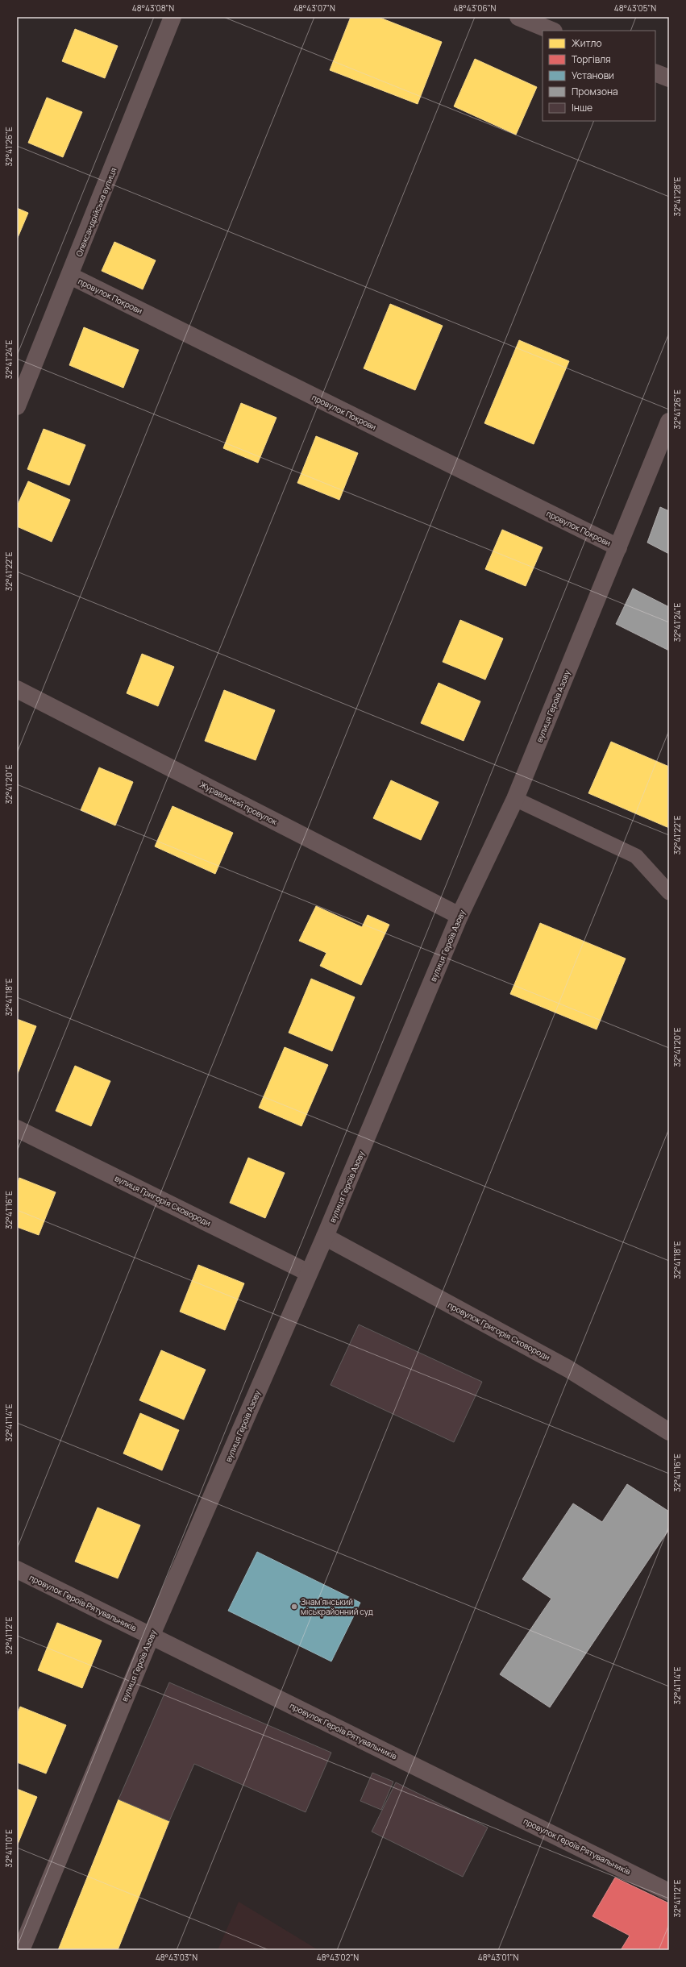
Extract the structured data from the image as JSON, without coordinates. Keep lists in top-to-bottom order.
{
  "streets": {
    "street": [
      "Олександрійська вулиця",
      "провулок Покрови",
      "вулиця Героїв Азову",
      "Журавлиний провулок",
      "вулиця Григорія Сковороди",
      "провулок Григорія Сковороди",
      "провулок Героїв Рятувальників"
    ]
  },
  "crossings": [
    ["Олександрійська вулиця", "провулок Покрови"],
    ["провулок Покрови", "вулиця Героїв Азову"],
    ["вулиця Героїв Азову", "Журавлиний провулок"],
    ["вулиця Героїв Азову", "вулиця Григорія Сковороди"],
    ["вулиця Героїв Азову", "провулок Григорія Сковороди"],
    ["вулиця Героїв Азову", "провулок Героїв Рятувальників"]
  ],
  "places": ["Знам'янський міськрайонний суд"],
  "legend": [
    "Житло",
    "Торгівля",
    "Установи",
    "Промзона",
    "Інше"
  ],
  "coordinates": [
    "48°43'08\"N",
    "48°43'07\"N",
    "48°43'06\"N",
    "48°43'05\"N",
    "32°41'26\"E",
    "32°41'28\"E",
    "32°41'24\"E",
    "32°41'22\"E",
    "32°41'20\"E",
    "32°41'18\"E",
    "32°41'16\"E",
    "32°41'14\"E",
    "32°41'12\"E",
    "32°41'10\"E",
    "48°43'03\"N",
    "48°43'02\"N",
    "48°43'01\"N"
  ]
}
